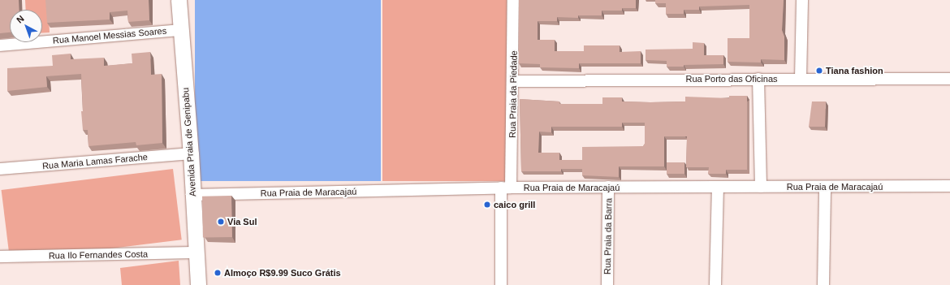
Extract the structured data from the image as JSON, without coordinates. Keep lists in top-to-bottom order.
{
  "streets": {
    "main road": ["Avenida Praia de Genipabu"],
    "street": [
      "Rua Manoel Messias Soares",
      "Rua Porto das Oficinas",
      "Rua Praia da Piedade",
      "Rua Maria Lamas Farache",
      "Rua Praia de Maracajaú",
      "Rua Praia da Barra",
      "Rua Ilo Fernandes Costa"
    ]
  },
  "crossings": [
    ["Rua Manoel Messias Soares", "Avenida Praia de Genipabu"],
    ["Rua Porto das Oficinas", "Rua Praia da Piedade"],
    ["Rua Praia da Piedade", "Rua Praia de Maracajaú"],
    ["Avenida Praia de Genipabu", "Rua Maria Lamas Farache"],
    ["Avenida Praia de Genipabu", "Rua Praia de Maracajaú"],
    ["Avenida Praia de Genipabu", "Rua Ilo Fernandes Costa"],
    ["Rua Praia de Maracajaú", "Rua Praia da Barra"]
  ],
  "places": [
    "Tiana fashion",
    "caico grill",
    "Via Sul",
    "Almoço R$9.99 Suco Grátis"
  ],
  "north": "top left"
}
